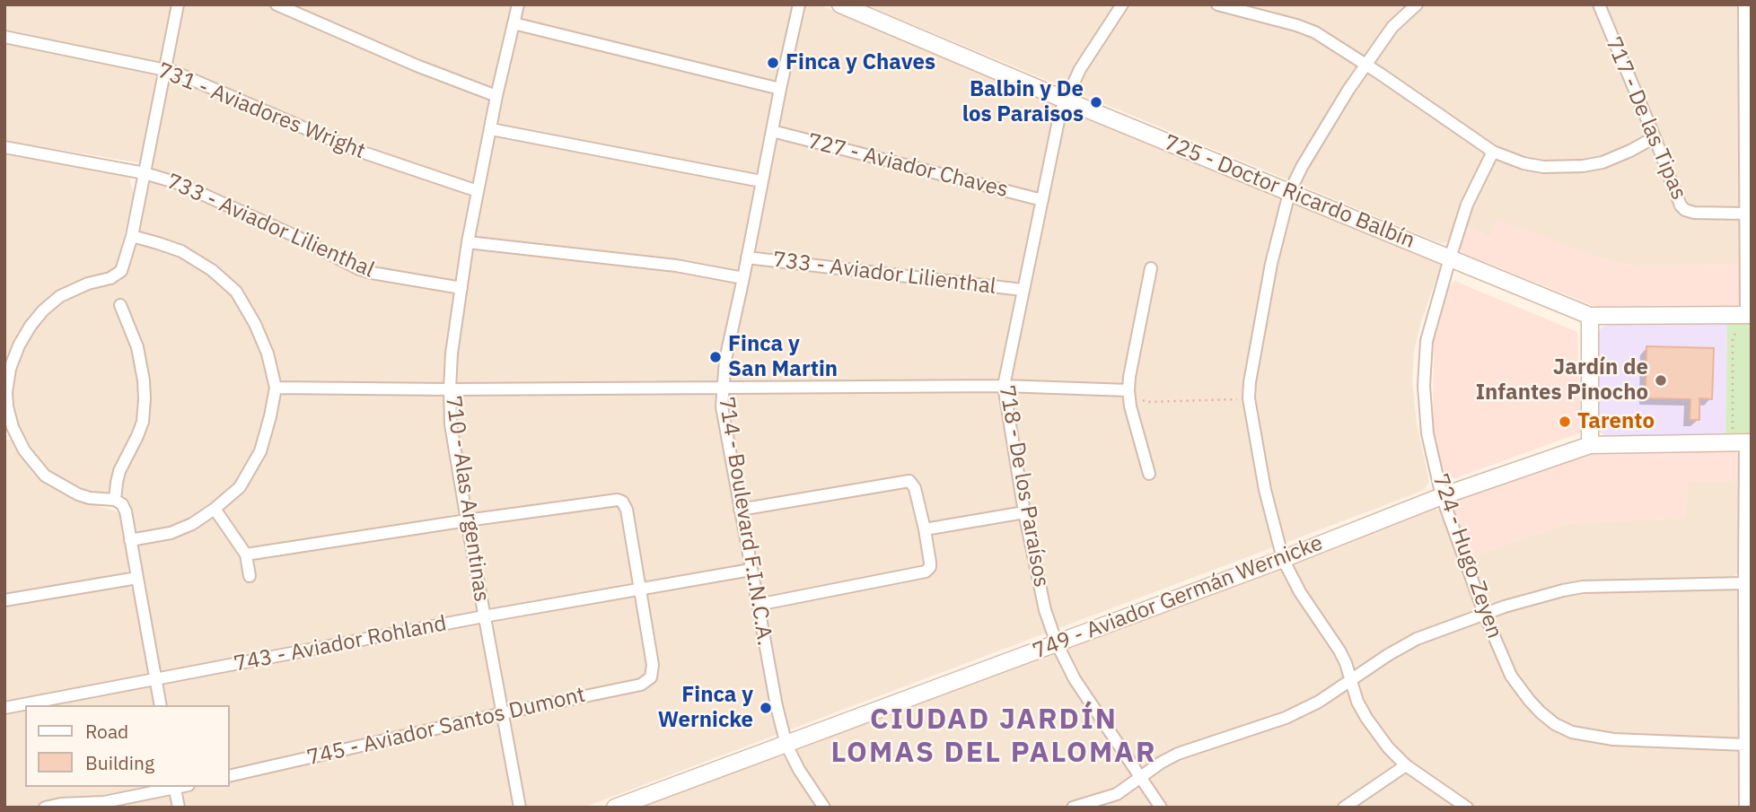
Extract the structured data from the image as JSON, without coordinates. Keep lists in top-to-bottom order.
{
  "streets": {
    "street": [
      "731 - Aviadores Wright",
      "717 - De las Tipas",
      "727 - Aviador Chaves",
      "725 - Doctor Ricardo Balbín",
      "733 - Aviador Lilienthal",
      "718 - De los Paraísos",
      "710 - Alas Argentinas",
      "714 - Boulevard F.I.N.C.A.",
      "724 - Hugo Zeyen",
      "749 - Aviador Germán Wernicke",
      "743 - Aviador Rohland",
      "745 - Aviador Santos Dumont"
    ]
  },
  "crossings": [
    ["731 - Aviadores Wright", "710 - Alas Argentinas"],
    ["727 - Aviador Chaves", "718 - De los Paraísos"],
    ["727 - Aviador Chaves", "714 - Boulevard F.I.N.C.A."],
    ["725 - Doctor Ricardo Balbín", "718 - De los Paraísos"],
    ["725 - Doctor Ricardo Balbín", "724 - Hugo Zeyen"],
    ["733 - Aviador Lilienthal", "718 - De los Paraísos"],
    ["733 - Aviador Lilienthal", "710 - Alas Argentinas"],
    ["733 - Aviador Lilienthal", "714 - Boulevard F.I.N.C.A."],
    ["718 - De los Paraísos", "749 - Aviador Germán Wernicke"],
    ["710 - Alas Argentinas", "743 - Aviador Rohland"],
    ["710 - Alas Argentinas", "745 - Aviador Santos Dumont"],
    ["714 - Boulevard F.I.N.C.A.", "749 - Aviador Germán Wernicke"],
    ["714 - Boulevard F.I.N.C.A.", "743 - Aviador Rohland"],
    ["724 - Hugo Zeyen", "749 - Aviador Germán Wernicke"],
    ["743 - Aviador Rohland", "745 - Aviador Santos Dumont"]
  ],
  "districts": ["CIUDAD JARDÍN LOMAS DEL PALOMAR"],
  "places": [
    "Finca y Chaves",
    "Balbin y De los Paraisos",
    "Finca y San Martin",
    "Jardín de Infantes Pinocho",
    "Tarento",
    "Finca y Wernicke"
  ],
  "legend": ["Road", "Building"]
}
